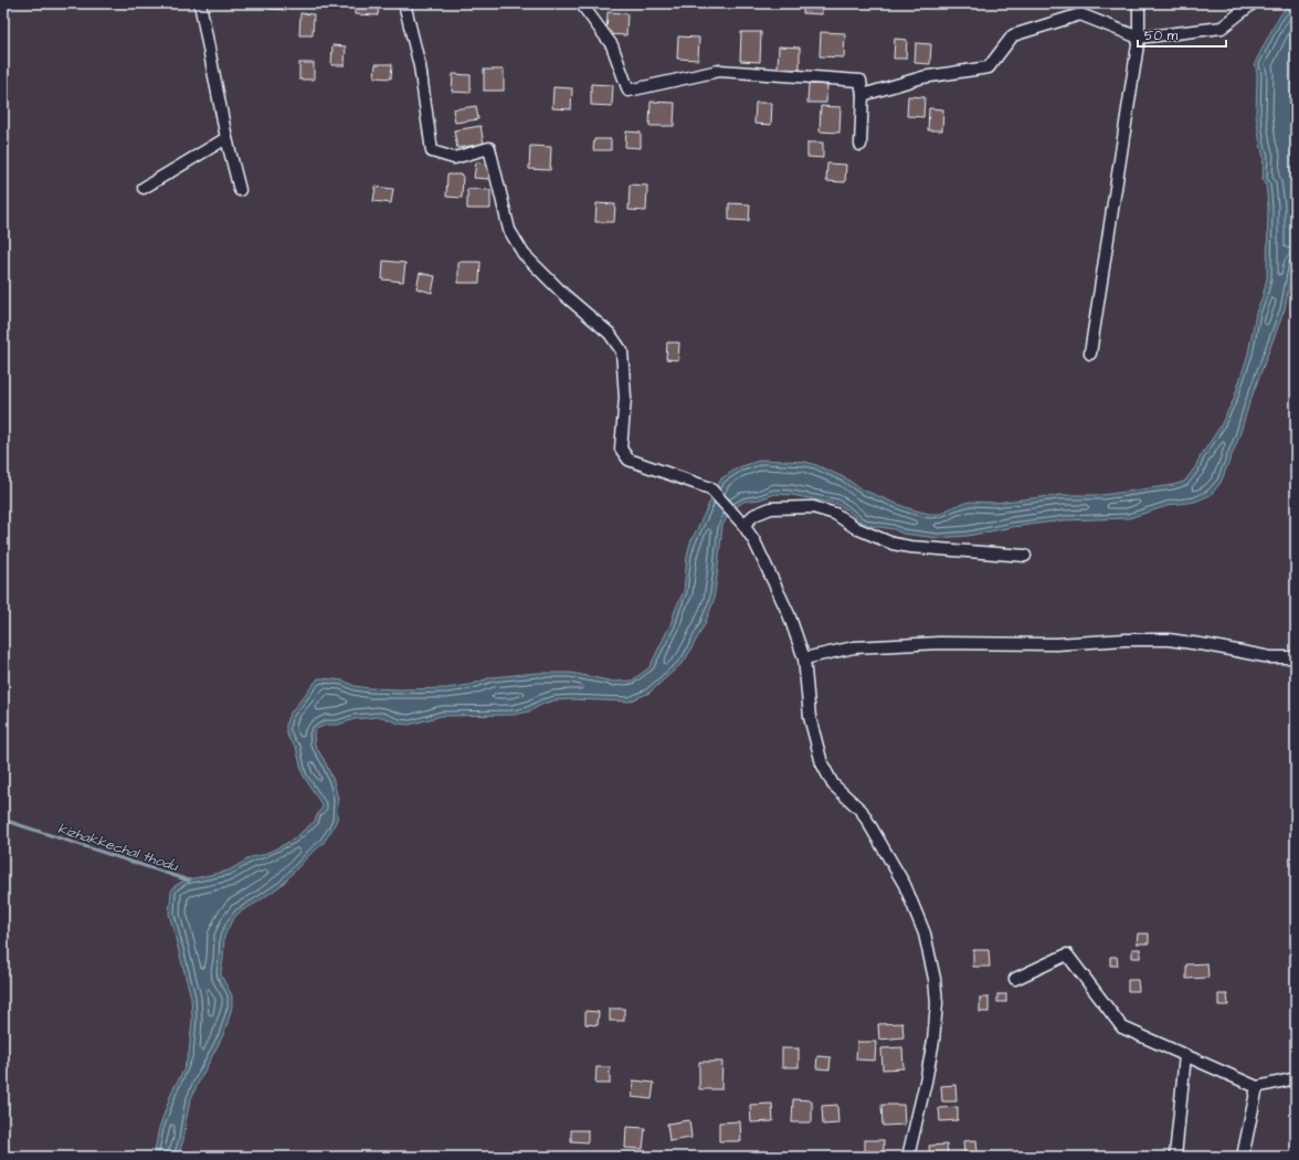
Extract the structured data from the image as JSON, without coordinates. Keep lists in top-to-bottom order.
{
  "water": ["kizhakkechal thodu"],
  "scale_bar": "50 m"
}
